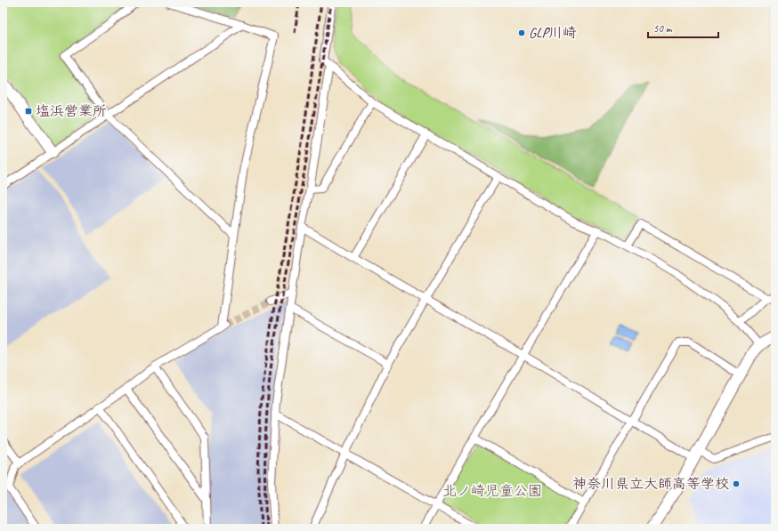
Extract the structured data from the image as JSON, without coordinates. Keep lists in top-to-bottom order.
{
  "parks": ["北ノ崎児童公園"],
  "places": {
    "other": ["GLP川崎", "神奈川県立大師高等学校"],
    "transit": ["塩浜営業所"]
  },
  "scale_bar": "50 m"
}
